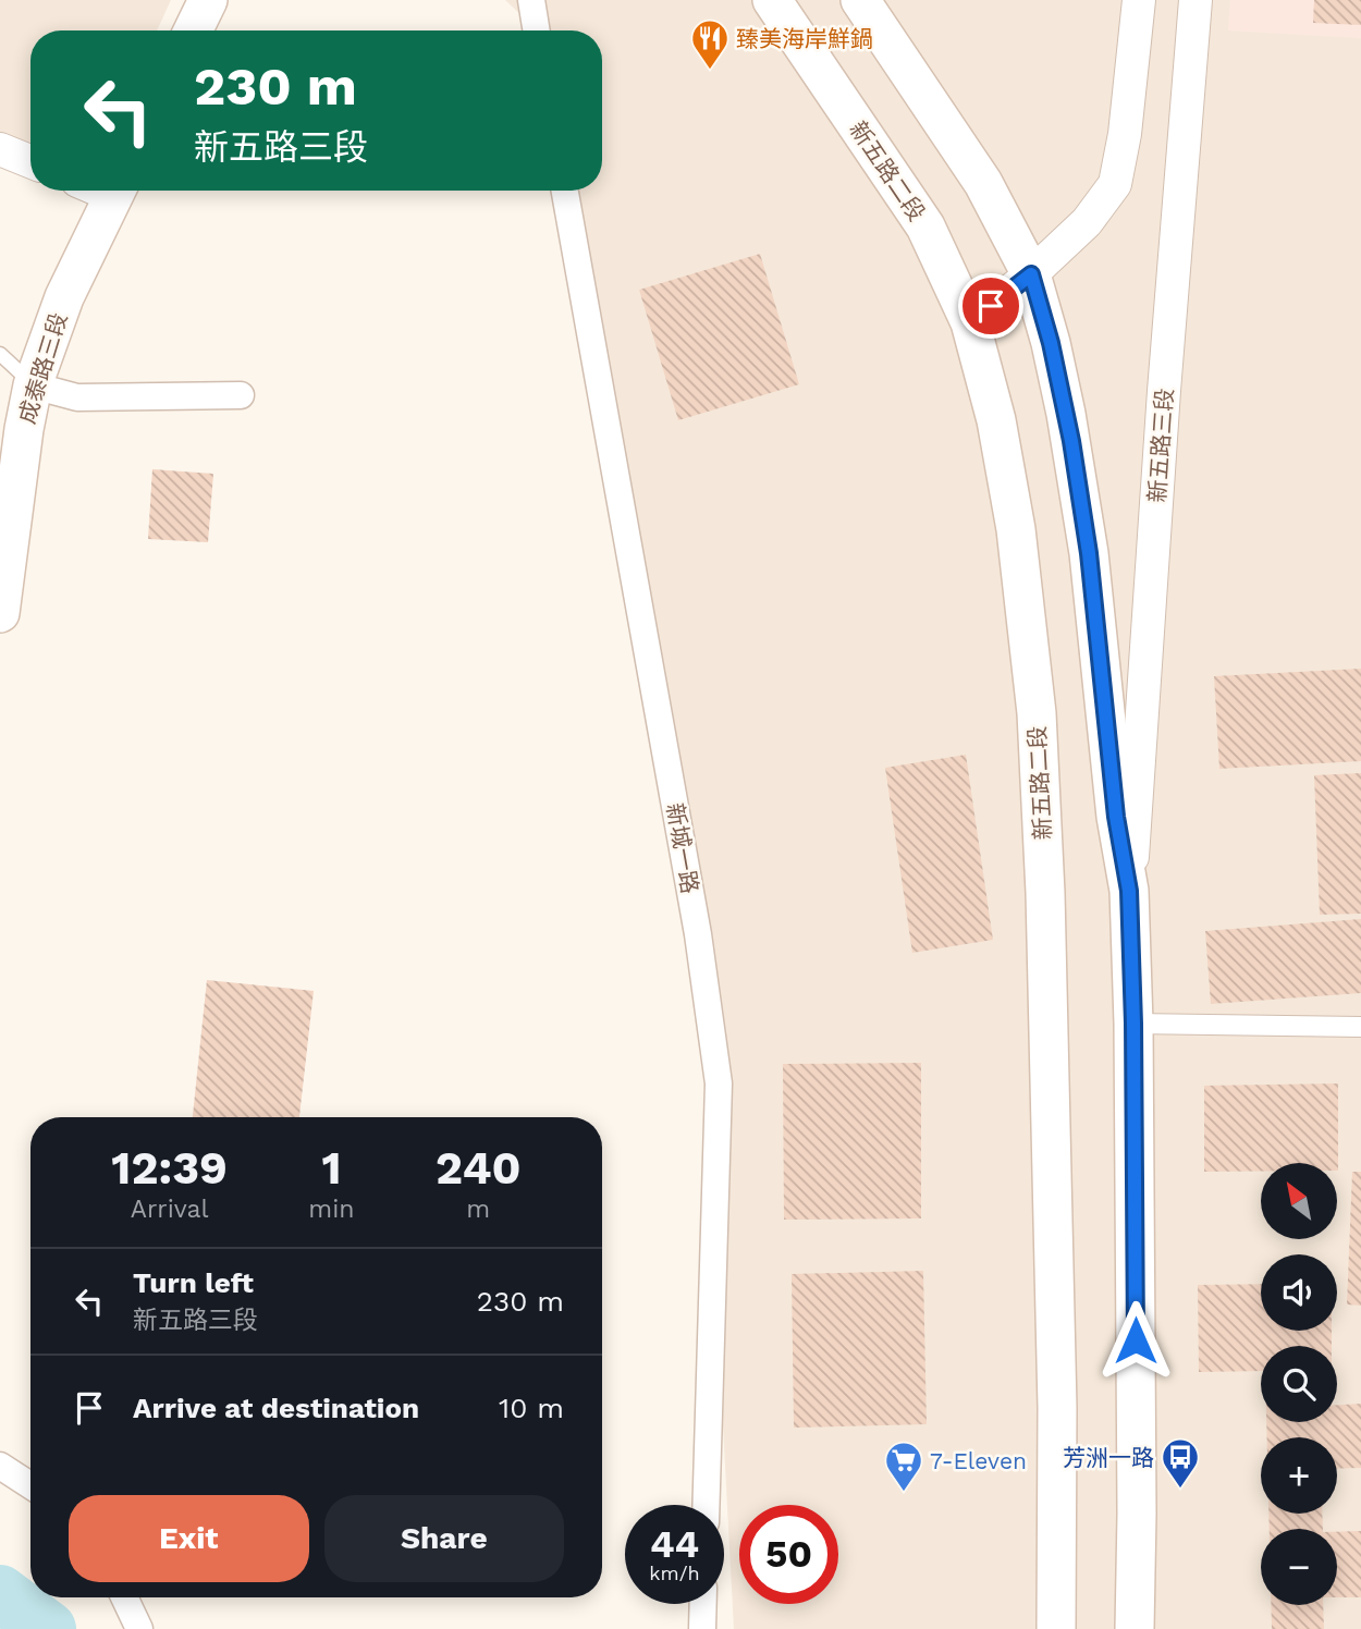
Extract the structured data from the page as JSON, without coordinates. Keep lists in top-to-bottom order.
{
  "streets": {
    "main road": ["新五路二段", "成泰路三段"],
    "street": ["新五路三段", "新城一路"]
  },
  "places": {
    "restaurant": ["臻美海岸鮮鍋"],
    "bus stop": ["芳洲一路"],
    "supermarket": ["7-Eleven"]
  },
  "north": "top left",
  "page": {
    "turn": ["230 m", "新五路三段"],
    "eta": [
      "12:39",
      "Arrival",
      "1",
      "min",
      "240",
      "m"
    ],
    "map_buttons": ["+", "−"],
    "list": [
      {
        "name": "Turn left",
        "note": "新五路三段",
        "value": "230 m"
      },
      {
        "name": "Arrive at destination",
        "value": "10 m"
      }
    ],
    "buttons": ["Exit", "Share"],
    "speed": "44 km/h",
    "limit": "50"
  }
}
